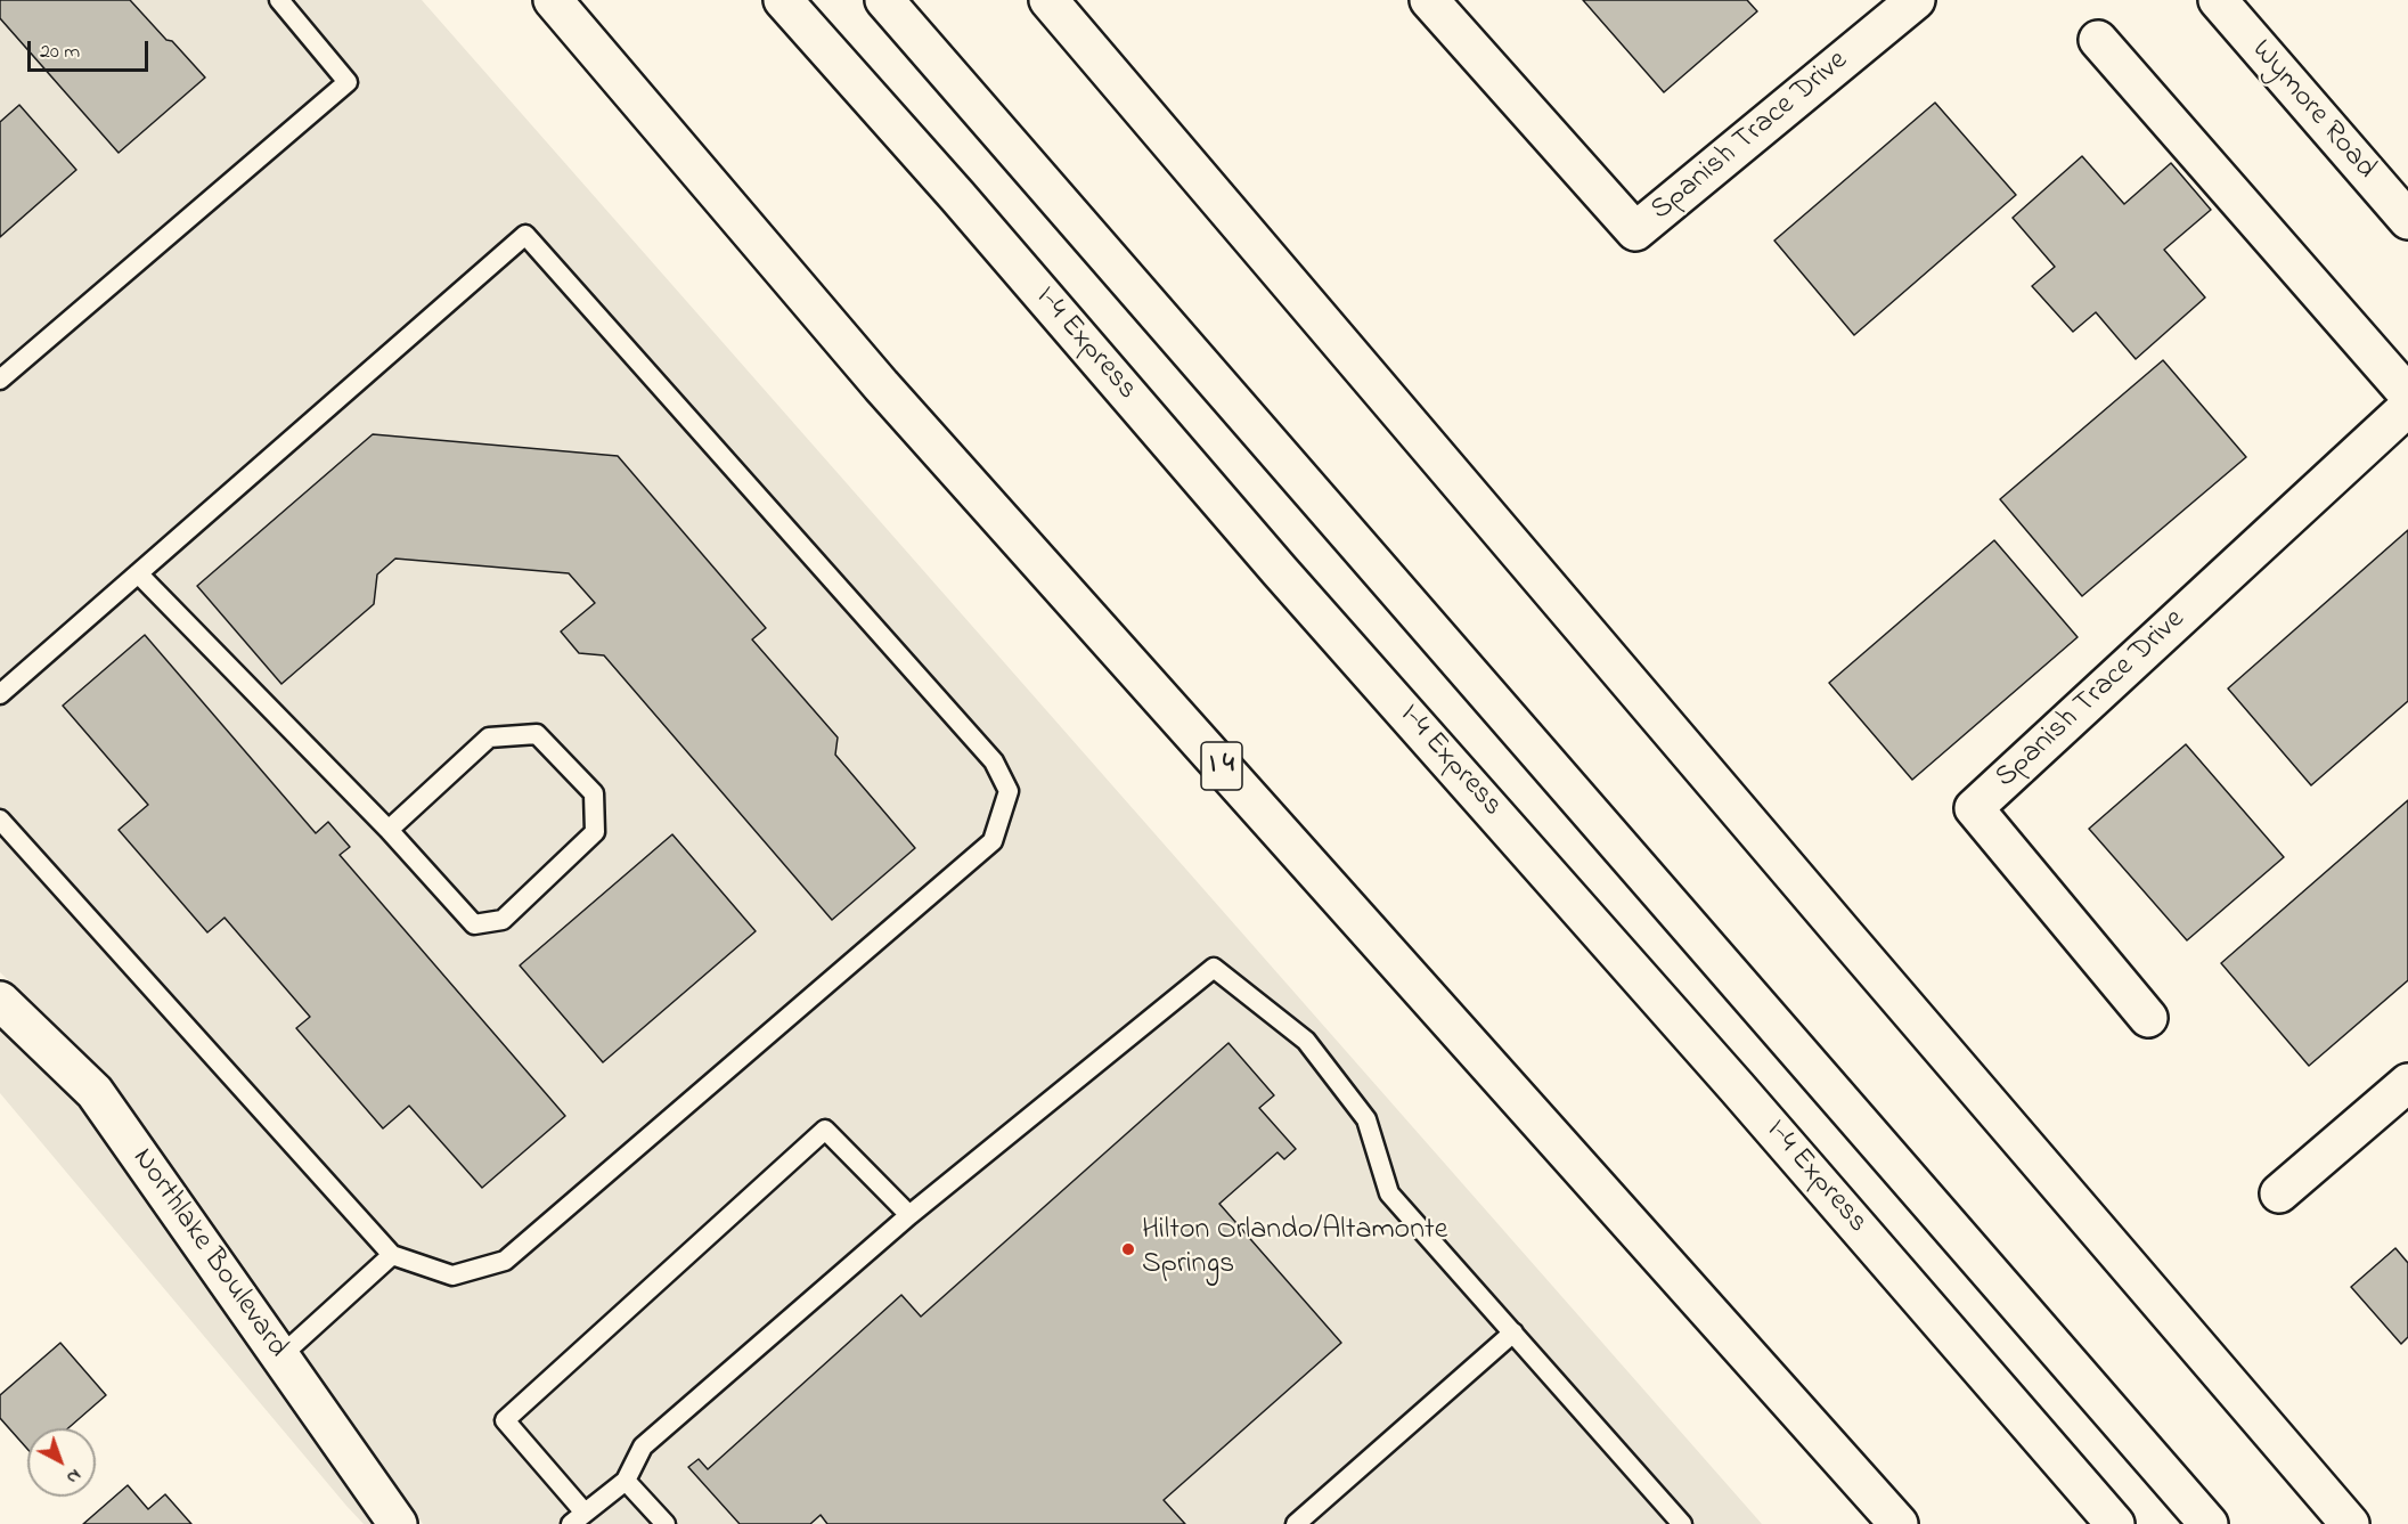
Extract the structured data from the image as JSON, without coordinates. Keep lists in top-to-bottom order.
{
  "streets": {
    "main road": [
      "Wymore Road",
      "Spanish Trace Drive",
      "I-4 Express",
      "I 4",
      "Northlake Boulevard"
    ]
  },
  "places": ["Hilton Orlando/Altamonte Springs"],
  "scale_bar": "20 m",
  "north": "bottom right"
}
